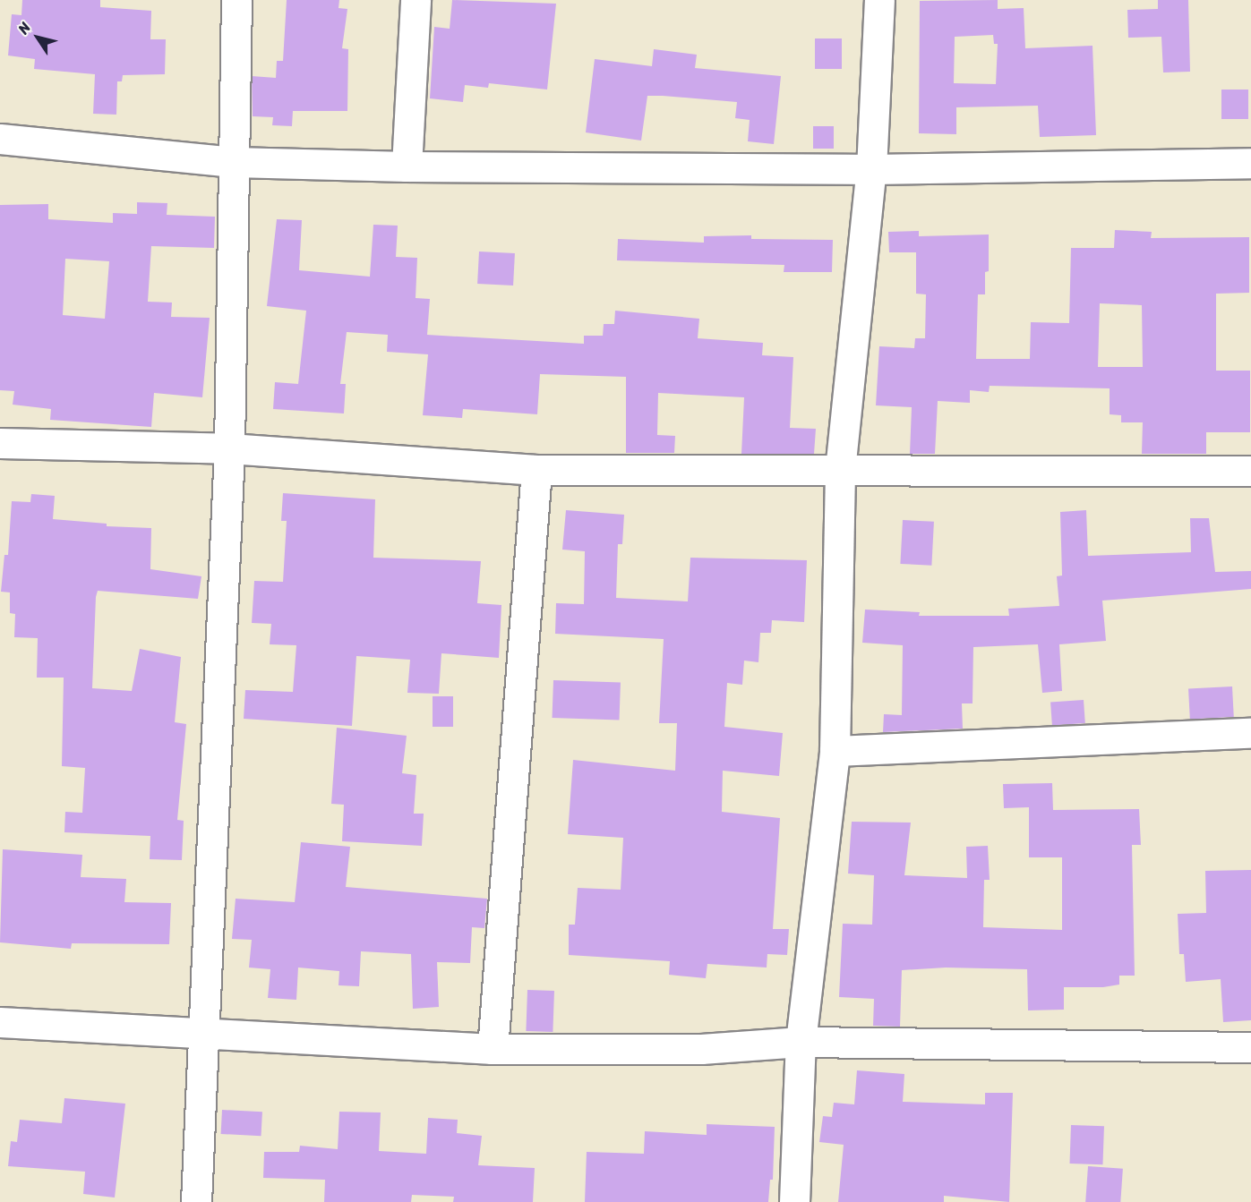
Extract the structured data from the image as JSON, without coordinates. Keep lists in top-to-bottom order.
{
  "north": "top left"
}
